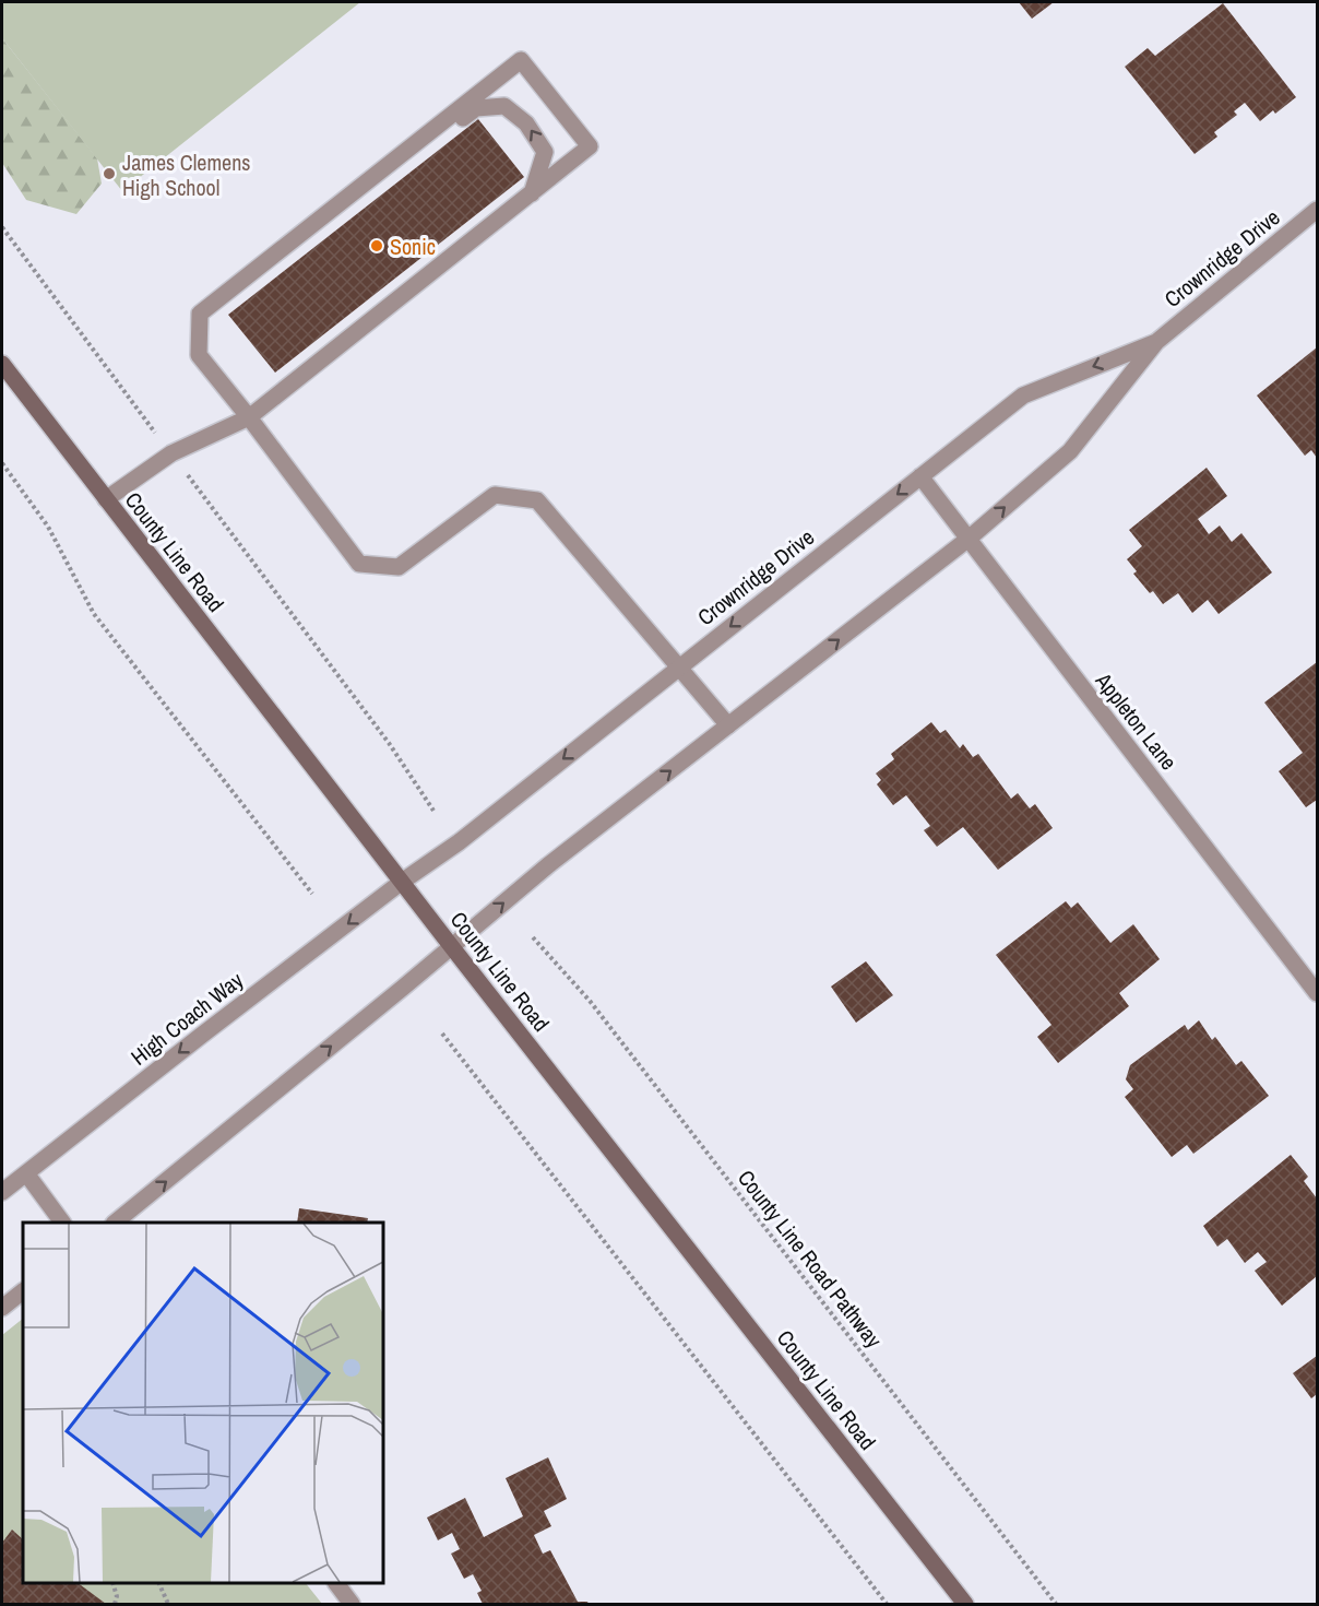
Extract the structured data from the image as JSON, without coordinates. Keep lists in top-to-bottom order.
{
  "streets": {
    "main road": ["County Line Road"],
    "street": ["Crownridge Drive", "Appleton Lane", "High Coach Way"],
    "path": ["County Line Road Pathway"]
  },
  "crossings": [
    ["Crownridge Drive", "County Line Road"],
    ["Crownridge Drive", "Appleton Lane"],
    ["Crownridge Drive", "High Coach Way"],
    ["County Line Road", "High Coach Way"]
  ],
  "places": ["James Clemens High School", "Sonic"]
}
